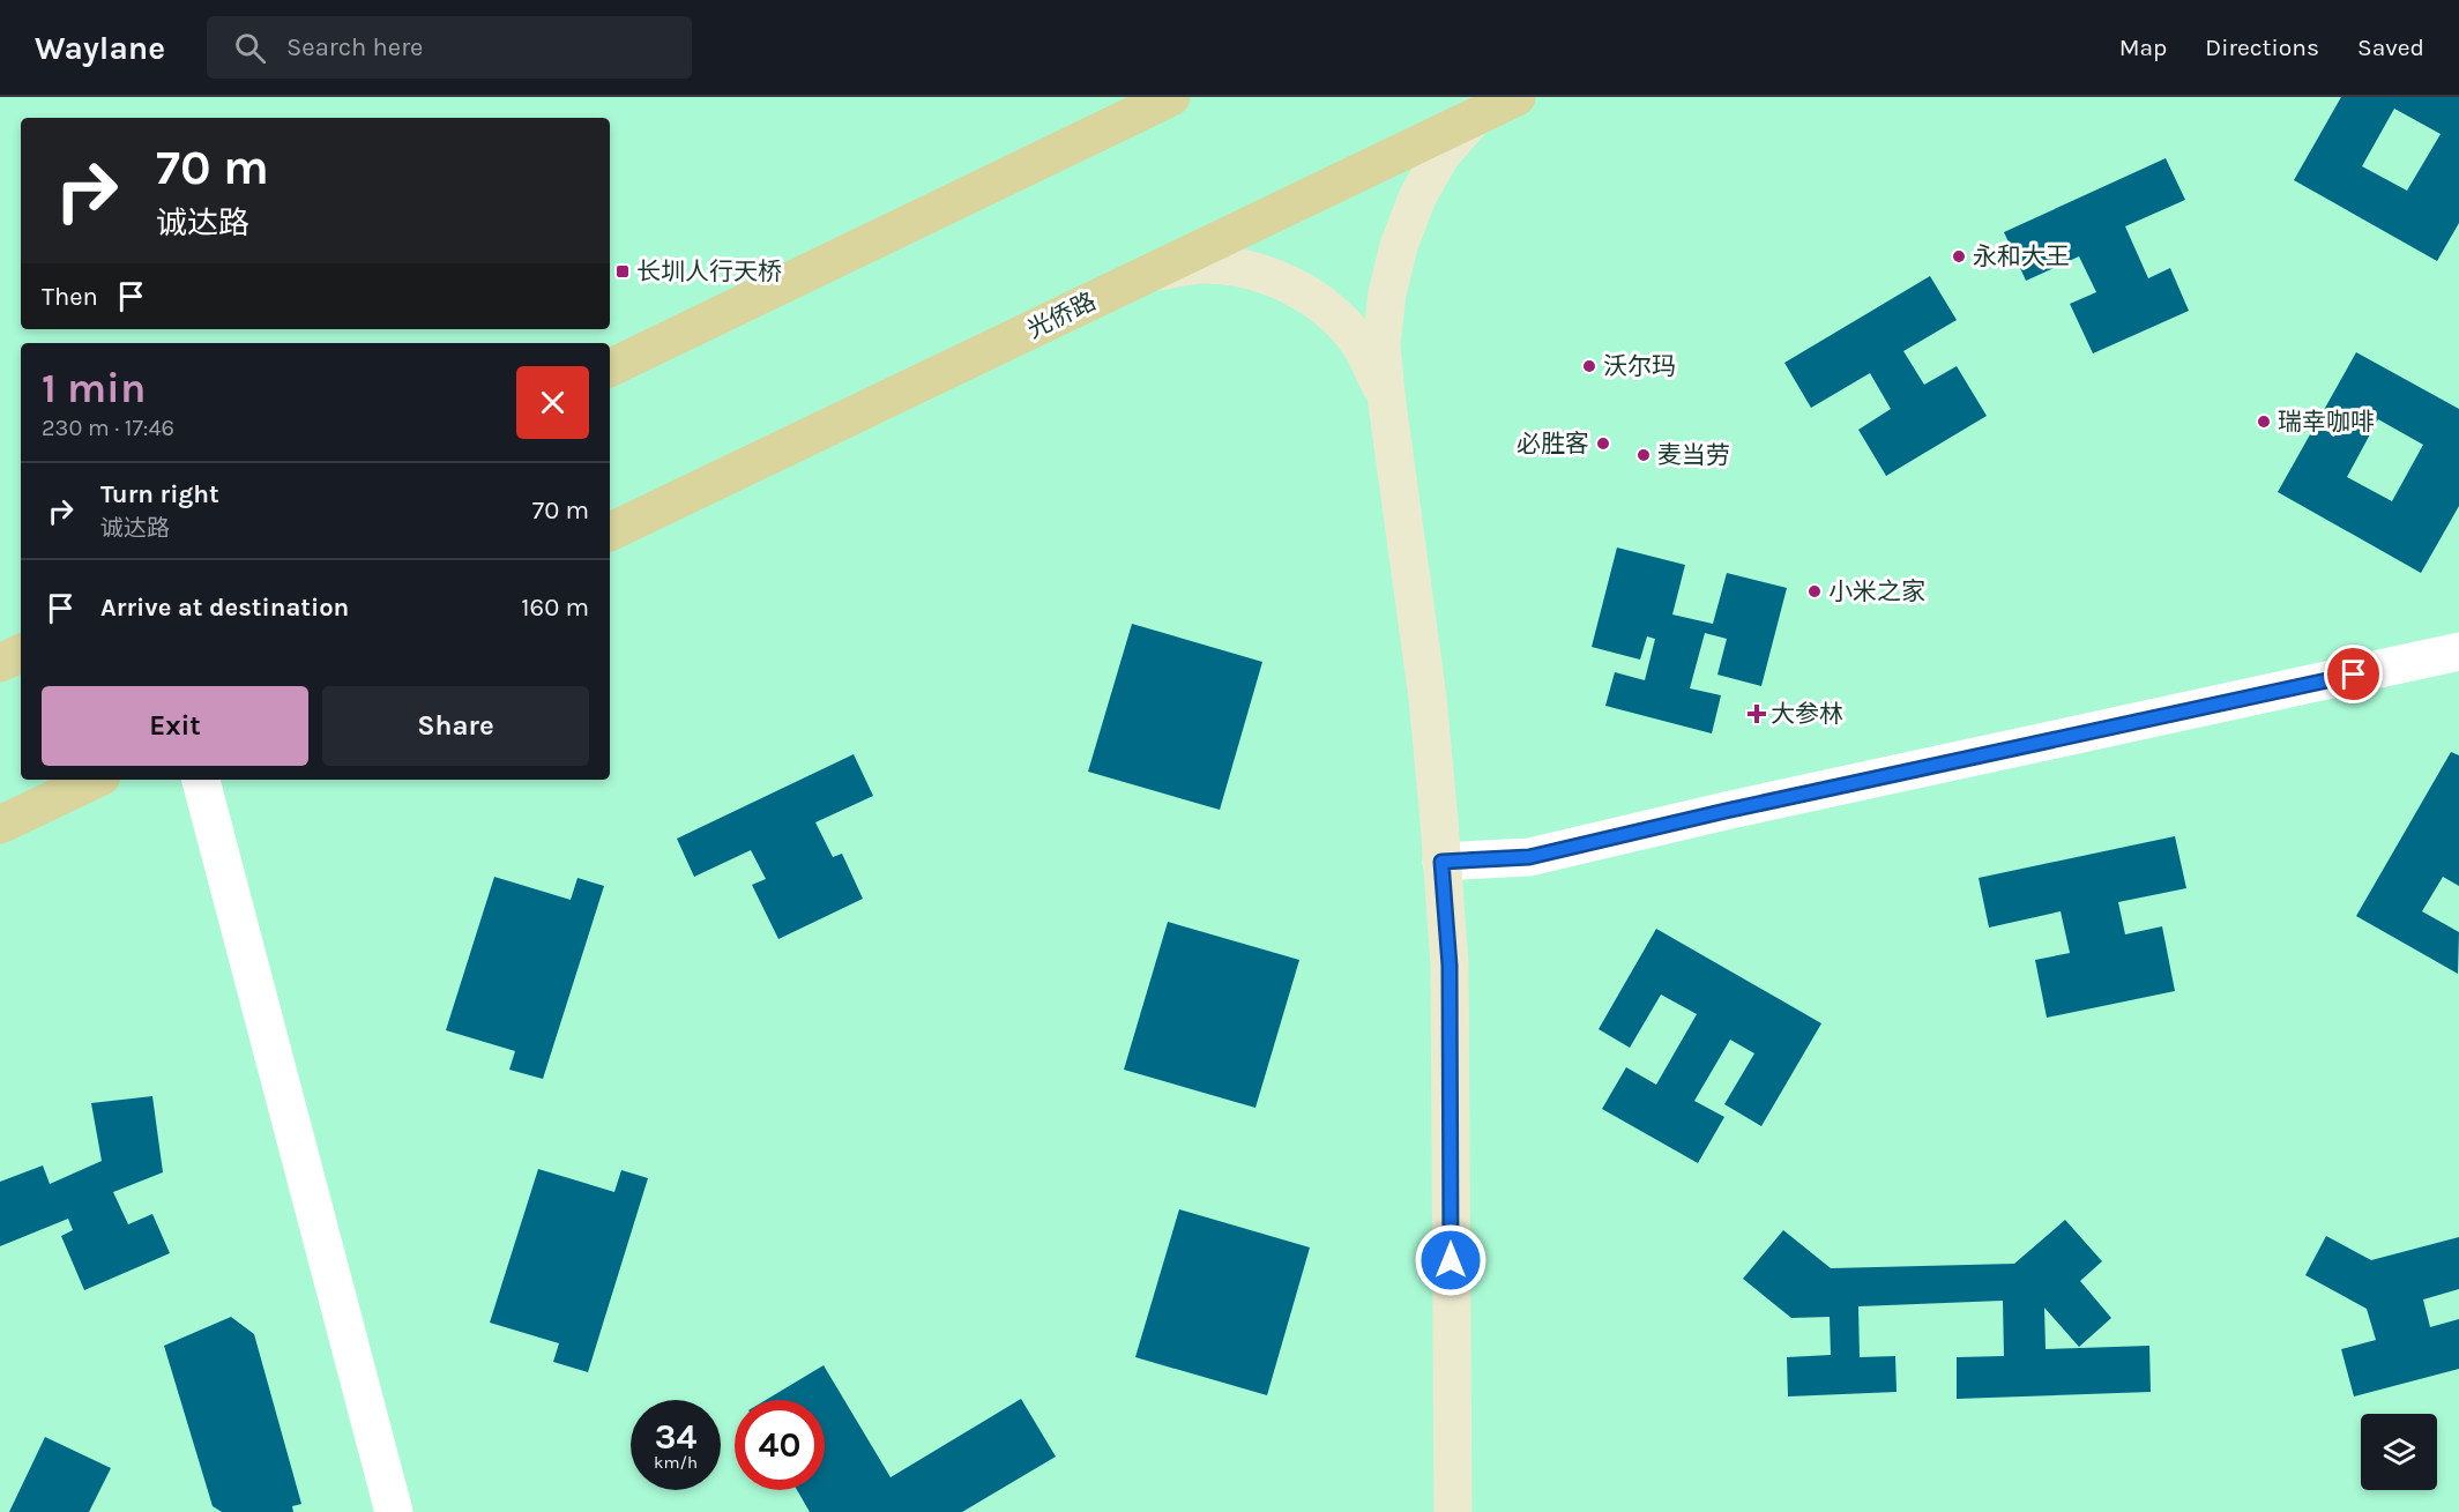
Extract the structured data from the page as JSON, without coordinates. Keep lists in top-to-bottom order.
{
  "streets": {
    "main road": ["光侨路"]
  },
  "places": {
    "other": [
      "永和大王",
      "沃尔玛",
      "瑞幸咖啡",
      "必胜客",
      "麦当劳",
      "小米之家"
    ],
    "transit": ["长圳人行天桥"],
    "health": ["大参林"]
  },
  "page": {
    "header": "Waylane",
    "search": "Search here",
    "nav": ["Map", "Directions", "Saved"],
    "turn": ["70 m", "诚达路"],
    "then": "Then",
    "heading": ["1 min", "230 m · 17:46"],
    "list": [
      {
        "name": "Turn right",
        "note": "诚达路",
        "value": "70 m"
      },
      {
        "name": "Arrive at destination",
        "value": "160 m"
      }
    ],
    "buttons": ["Exit", "Share"],
    "speed": "34 km/h",
    "limit": "40"
  }
}
